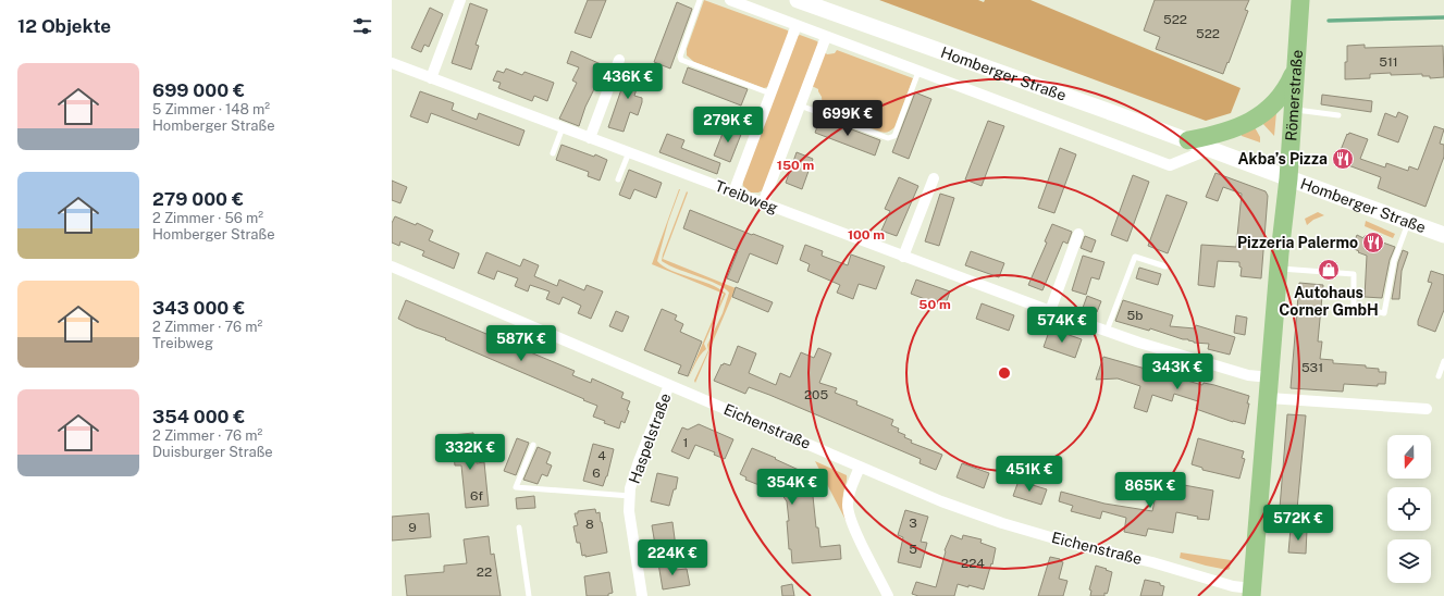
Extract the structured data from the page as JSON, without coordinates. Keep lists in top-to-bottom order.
{
  "streets": {
    "main road": ["Homberger Straße", "Römerstraße"],
    "street": ["Treibweg", "Eichenstraße", "Haspelstraße"]
  },
  "crossings": [
    ["Homberger Straße", "Römerstraße"],
    ["Römerstraße", "Treibweg"],
    ["Römerstraße", "Eichenstraße"],
    ["Eichenstraße", "Haspelstraße"]
  ],
  "places": {
    "restaurant": ["Akba’s Pizza", "Pizzeria Palermo"],
    "shop": ["Autohaus Corner GmbH"]
  },
  "house_numbers": [
    "522",
    "522",
    "511",
    "5b",
    "531",
    "205",
    "1",
    "4",
    "6",
    "6f",
    "3",
    "8",
    "9",
    "5",
    "224",
    "22"
  ],
  "north": "bottom",
  "page": {
    "heading": "12 Objekte",
    "list": [
      {
        "name": "699 000 €",
        "note": "5 Zimmer · 148 m² · Homberger Straße"
      },
      {
        "name": "279 000 €",
        "note": "2 Zimmer · 56 m² · Homberger Straße"
      },
      {
        "name": "343 000 €",
        "note": "2 Zimmer · 76 m² · Treibweg"
      },
      {
        "name": "354 000 €",
        "note": "2 Zimmer · 76 m² · Duisburger Straße"
      }
    ],
    "price": [
      "436K €",
      "699K €",
      "279K €",
      "574K €",
      "587K €",
      "343K €",
      "332K €",
      "451K €",
      "354K €",
      "865K €",
      "572K €",
      "224K €"
    ]
  },
  "rings": ["150 m", "100 m", "50 m"]
}
